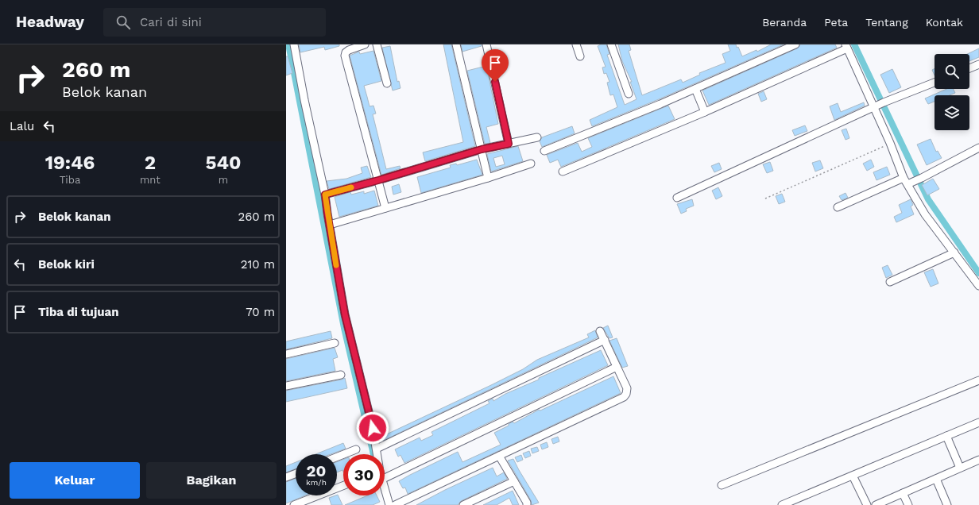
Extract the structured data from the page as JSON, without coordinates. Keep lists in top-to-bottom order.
{
  "page": {
    "header": "Headway",
    "search": "Cari di sini",
    "nav": [
      "Beranda",
      "Peta",
      "Tentang",
      "Kontak"
    ],
    "turn": ["260 m", "Belok kanan"],
    "then": "Lalu",
    "eta": [
      "19:46",
      "Tiba",
      "2",
      "mnt",
      "540",
      "m"
    ],
    "list": [
      {
        "name": "Belok kanan",
        "value": "260 m"
      },
      {
        "name": "Belok kiri",
        "value": "210 m"
      },
      {
        "name": "Tiba di tujuan",
        "value": "70 m"
      }
    ],
    "speed": "20 km/h",
    "limit": "30",
    "buttons": ["Keluar", "Bagikan"]
  }
}
